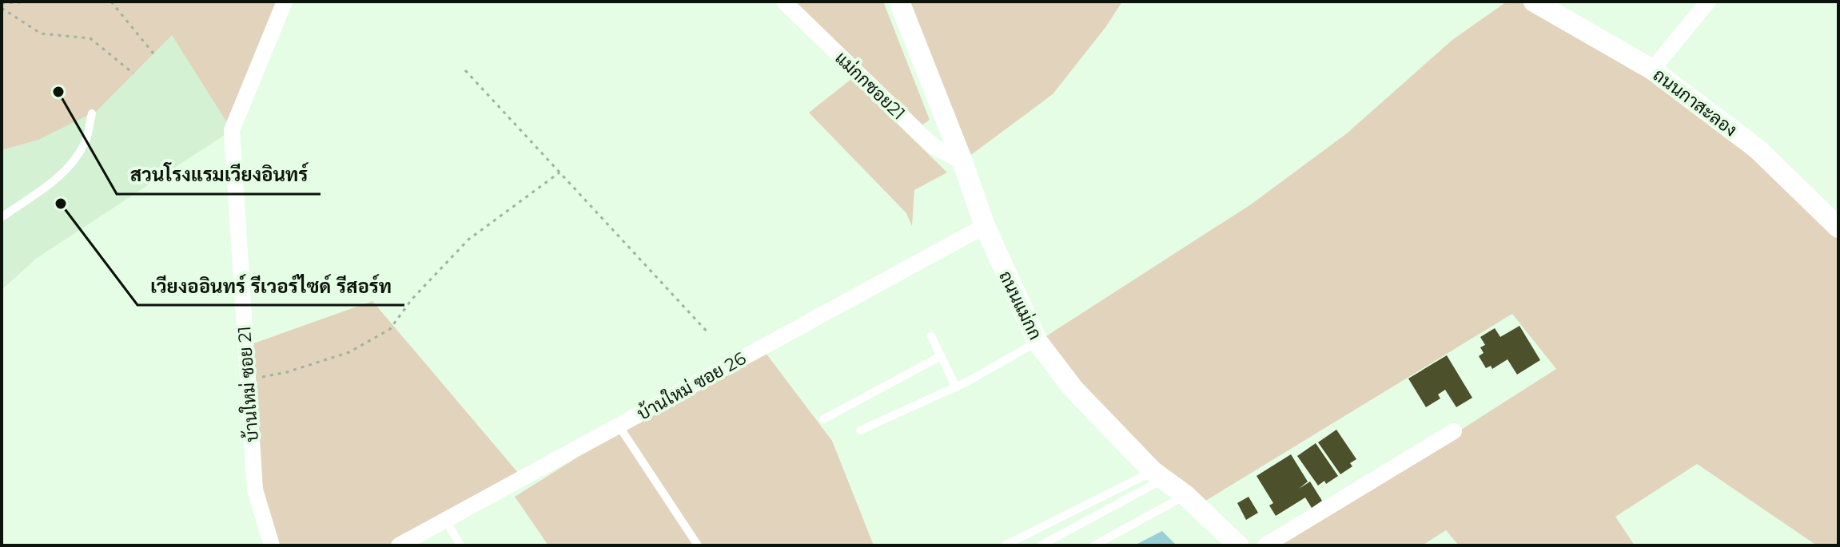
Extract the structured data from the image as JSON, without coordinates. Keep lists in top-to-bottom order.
{
  "streets": {
    "street": [
      "แม่กกซอย21",
      "ถนนกาสะลอง",
      "ถนนแม่กก",
      "บ้านใหม่ ซอย 21",
      "บ้านใหม่ ซอย 26"
    ]
  },
  "crossings": [
    ["แม่กกซอย21", "ถนนแม่กก"],
    ["ถนนแม่กก", "บ้านใหม่ ซอย 26"]
  ],
  "places": ["สวนโรงแรมเวียงอินทร์", "เวียงออินทร์ รีเวอร์ไซด์ รีสอร์ท"]
}
